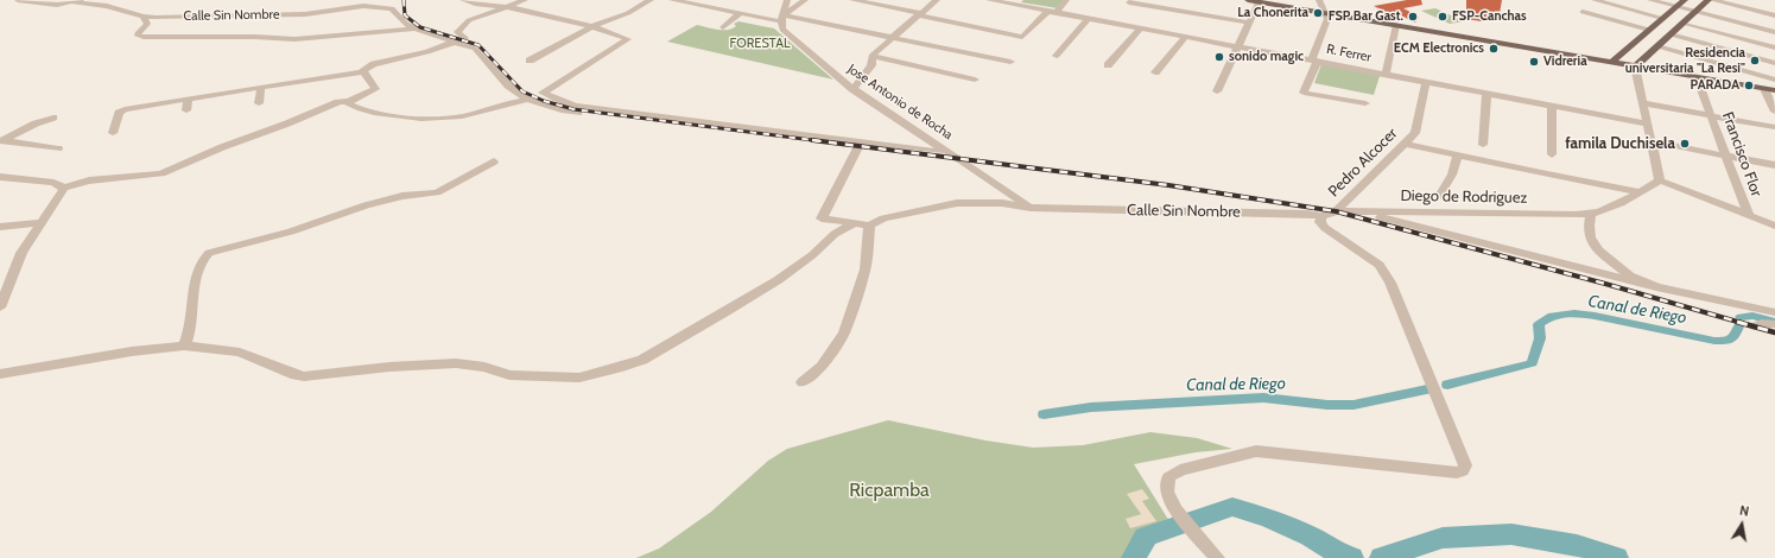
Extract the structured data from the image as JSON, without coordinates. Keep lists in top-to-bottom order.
{
  "streets": {
    "street": [
      "Calle Sin Nombre",
      "R. Ferrer",
      "Jose Antonio de Rocha",
      "Francisco Flor",
      "Pedro Alcocer",
      "Diego de Rodriguez"
    ]
  },
  "crossings": [
    ["Calle Sin Nombre", "Jose Antonio de Rocha"],
    ["Calle Sin Nombre", "Pedro Alcocer"],
    ["Calle Sin Nombre", "Diego de Rodriguez"],
    ["R. Ferrer", "Pedro Alcocer"],
    ["Pedro Alcocer", "Diego de Rodriguez"]
  ],
  "water": ["Canal de Riego"],
  "parks": ["FORESTAL", "Ricpamba"],
  "places": [
    "La Chonerita",
    "FSP Bar Gast.",
    "FSP-Canchas",
    "ECM Electronics",
    "sonido magic",
    "Residencia universitaria \"La Resi\"",
    "Vidreria",
    "PARADA",
    "famila Duchisela"
  ],
  "north": "top"
}
